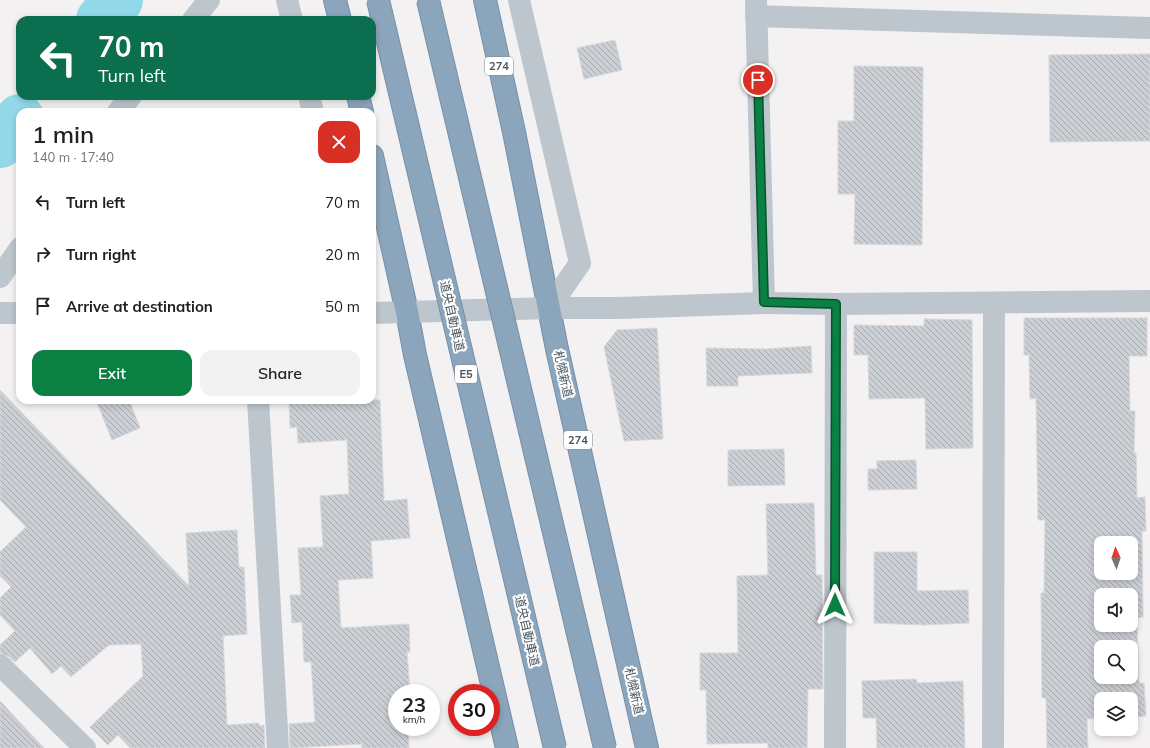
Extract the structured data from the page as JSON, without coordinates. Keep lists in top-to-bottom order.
{
  "streets": {
    "highway": [
      "274",
      "道央自動車道",
      "E5",
      "札幌新道"
    ]
  },
  "north": "top",
  "page": {
    "turn": ["70 m", "Turn left"],
    "heading": ["1 min", "140 m · 17:40"],
    "list": [
      {
        "name": "Turn left",
        "value": "70 m"
      },
      {
        "name": "Turn right",
        "value": "20 m"
      },
      {
        "name": "Arrive at destination",
        "value": "50 m"
      }
    ],
    "buttons": ["Exit", "Share"],
    "speed": "23 km/h",
    "limit": "30"
  }
}
